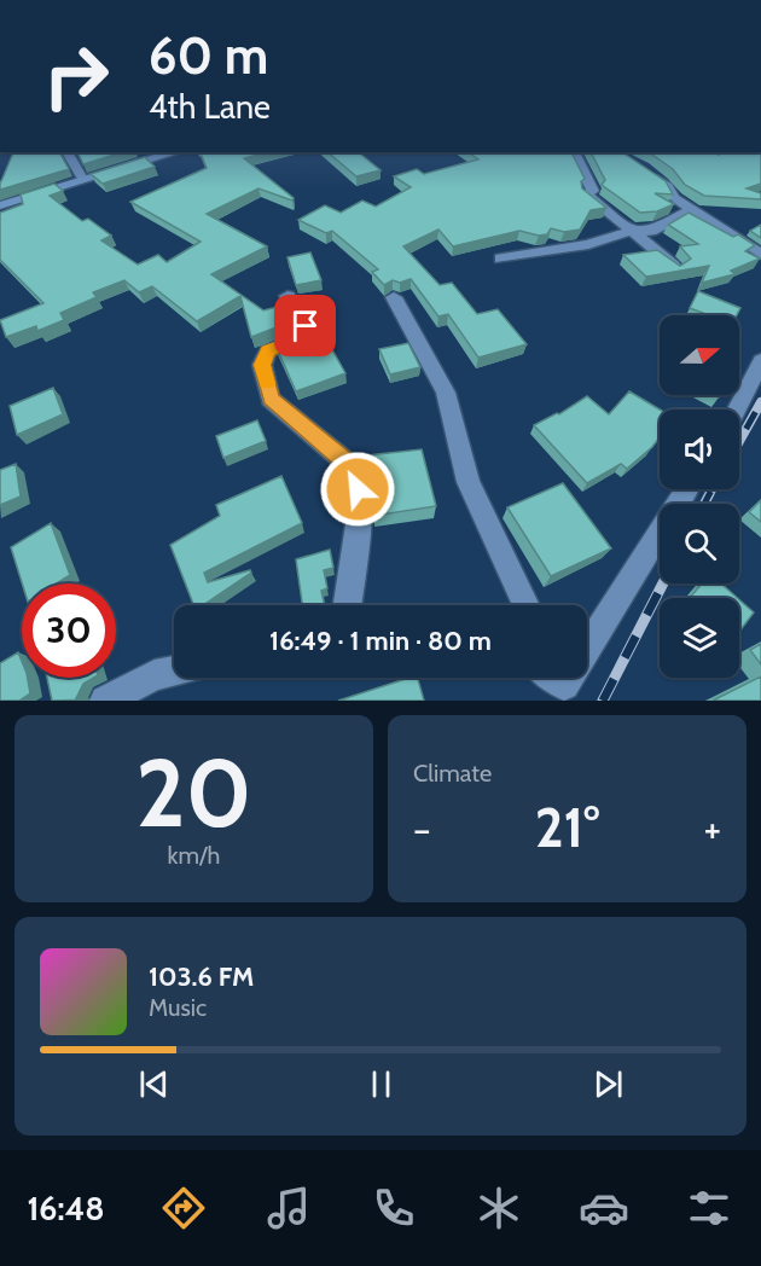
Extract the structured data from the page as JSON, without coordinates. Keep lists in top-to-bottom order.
{
  "north": "right",
  "page": {
    "turn": ["60 m", "4th Lane"],
    "limit": "30",
    "trip": "16:49 · 1 min · 80 m",
    "tile": [
      ["20", "km/h"],
      "Climate"
    ],
    "heat": ["−", "21°", "+"],
    "song": ["103.6 FM", "Music"],
    "tabs": "16:48"
  }
}
